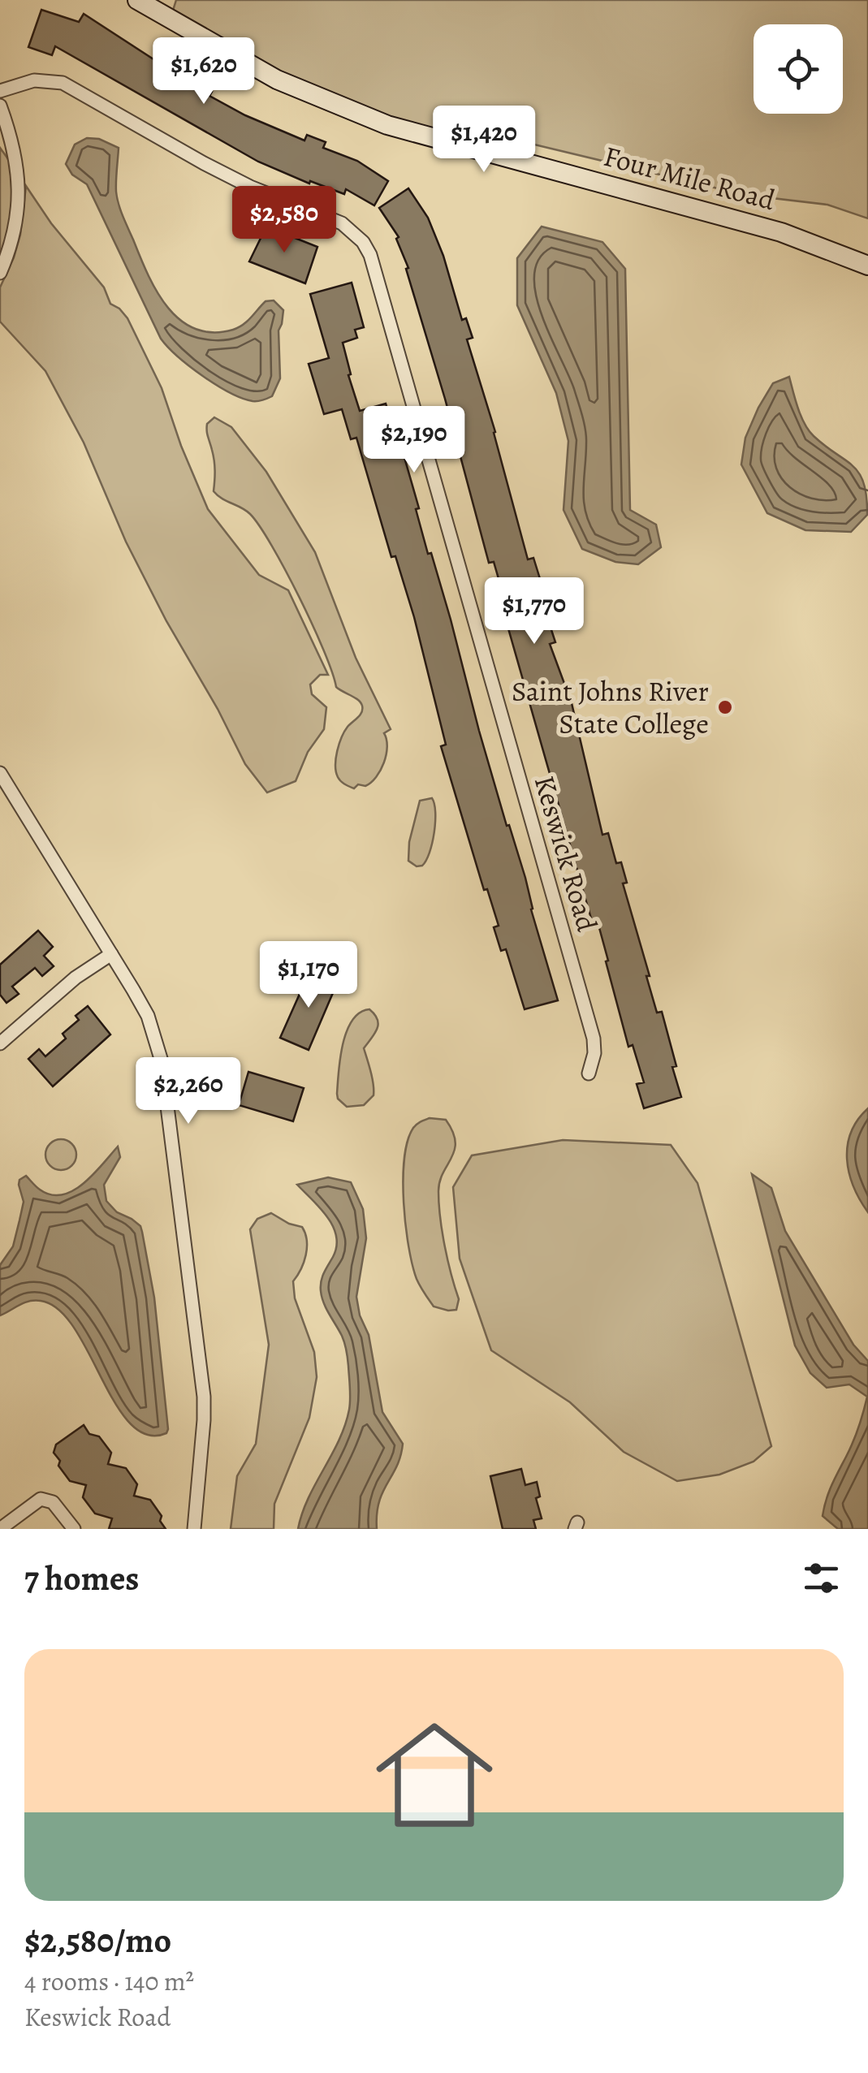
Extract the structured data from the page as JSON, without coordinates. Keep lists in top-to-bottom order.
{
  "streets": {
    "main road": ["Four Mile Road"],
    "street": ["Keswick Road"]
  },
  "places": ["Saint Johns River State College"],
  "page": {
    "price": [
      "$1,620",
      "$1,420",
      "$2,580",
      "$2,190",
      "$1,770",
      "$1,170",
      "$2,260"
    ],
    "heading": "7 homes",
    "list": [
      {
        "name": "$2,580/mo",
        "note": "4 rooms · 140 m² · Keswick Road"
      }
    ]
  }
}
